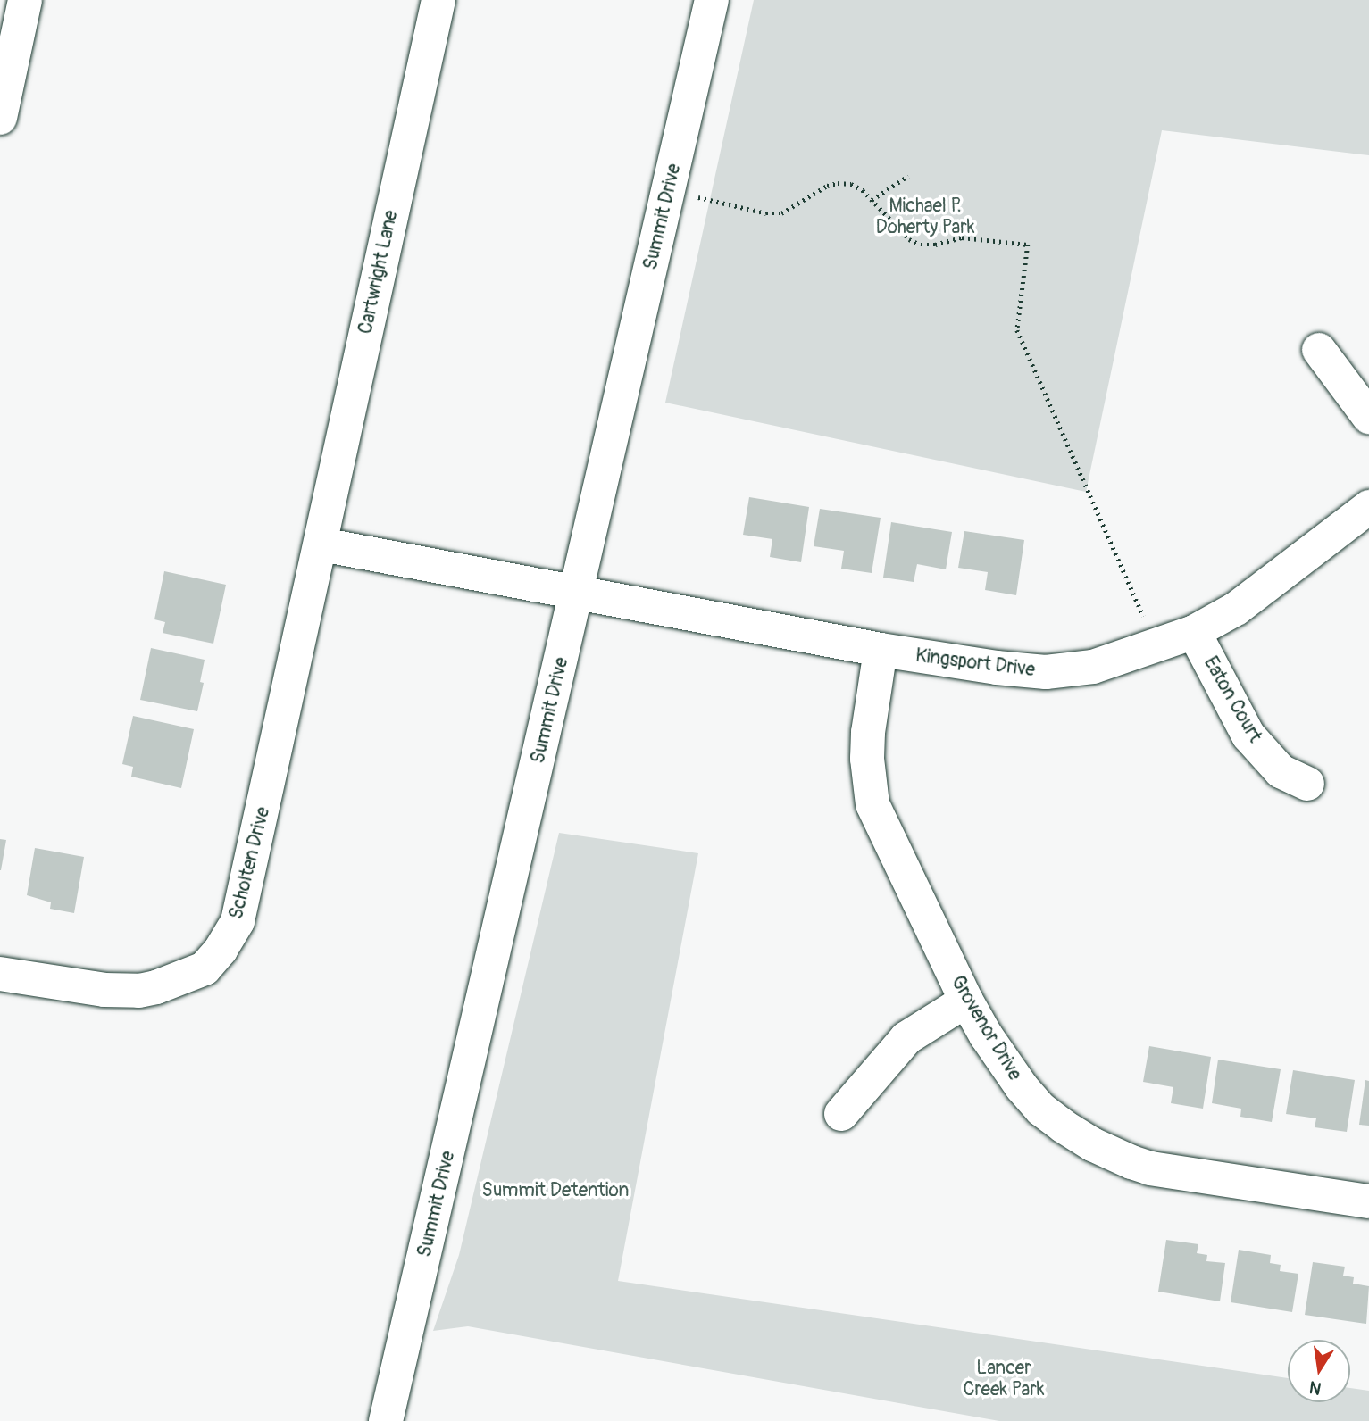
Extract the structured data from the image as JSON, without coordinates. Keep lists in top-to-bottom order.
{
  "streets": {
    "street": [
      "Summit Drive",
      "Cartwright Lane",
      "Kingsport Drive",
      "Eaton Court",
      "Scholten Drive",
      "Grovenor Drive"
    ]
  },
  "crossings": [
    ["Summit Drive", "Kingsport Drive"],
    ["Cartwright Lane", "Kingsport Drive"],
    ["Cartwright Lane", "Scholten Drive"],
    ["Kingsport Drive", "Eaton Court"],
    ["Kingsport Drive", "Scholten Drive"],
    ["Kingsport Drive", "Grovenor Drive"]
  ],
  "parks": ["Michael P. Doherty Park", "Summit Detention", "Lancer Creek Park"],
  "north": "bottom"
}
